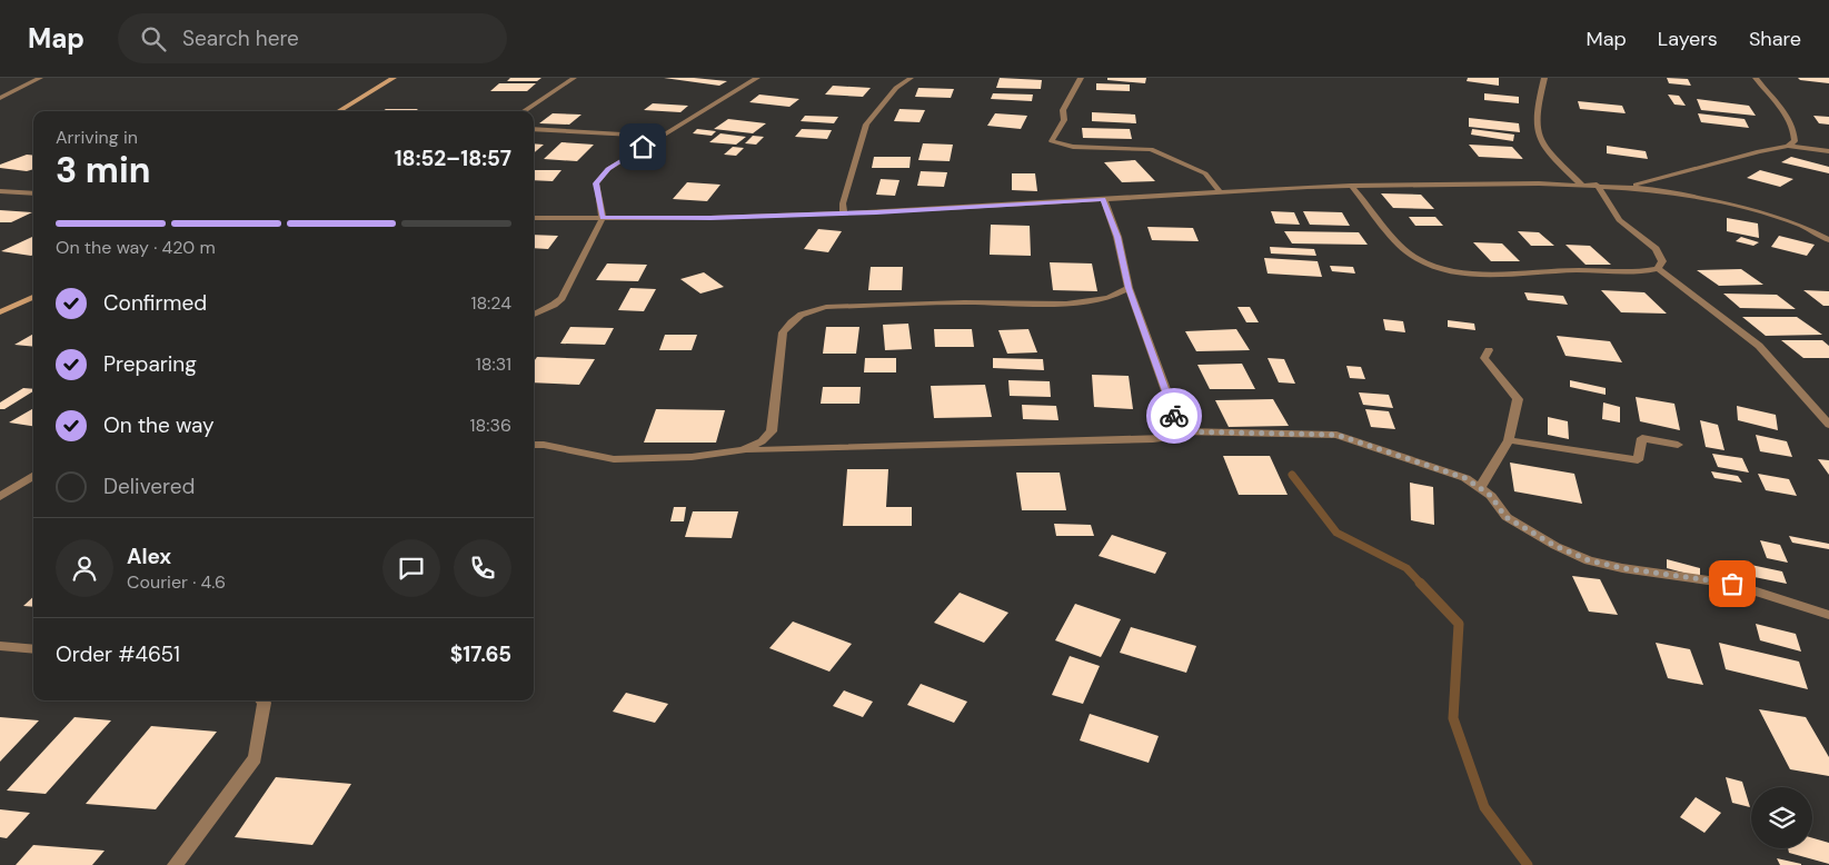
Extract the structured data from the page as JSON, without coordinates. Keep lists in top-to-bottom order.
{
  "page": {
    "header": "Map",
    "search": "Search here",
    "nav": ["Map", "Layers", "Share"],
    "heading": ["3 min", "Arriving in", "18:52–18:57"],
    "panel": [
      "Alex",
      "Courier · 4.6",
      "Order #4651",
      "$17.65"
    ],
    "bar": "On the way · 420 m",
    "list": [
      ["Confirmed", "18:24"],
      ["Preparing", "18:31"],
      ["On the way", "18:36"],
      "Delivered"
    ]
  }
}
